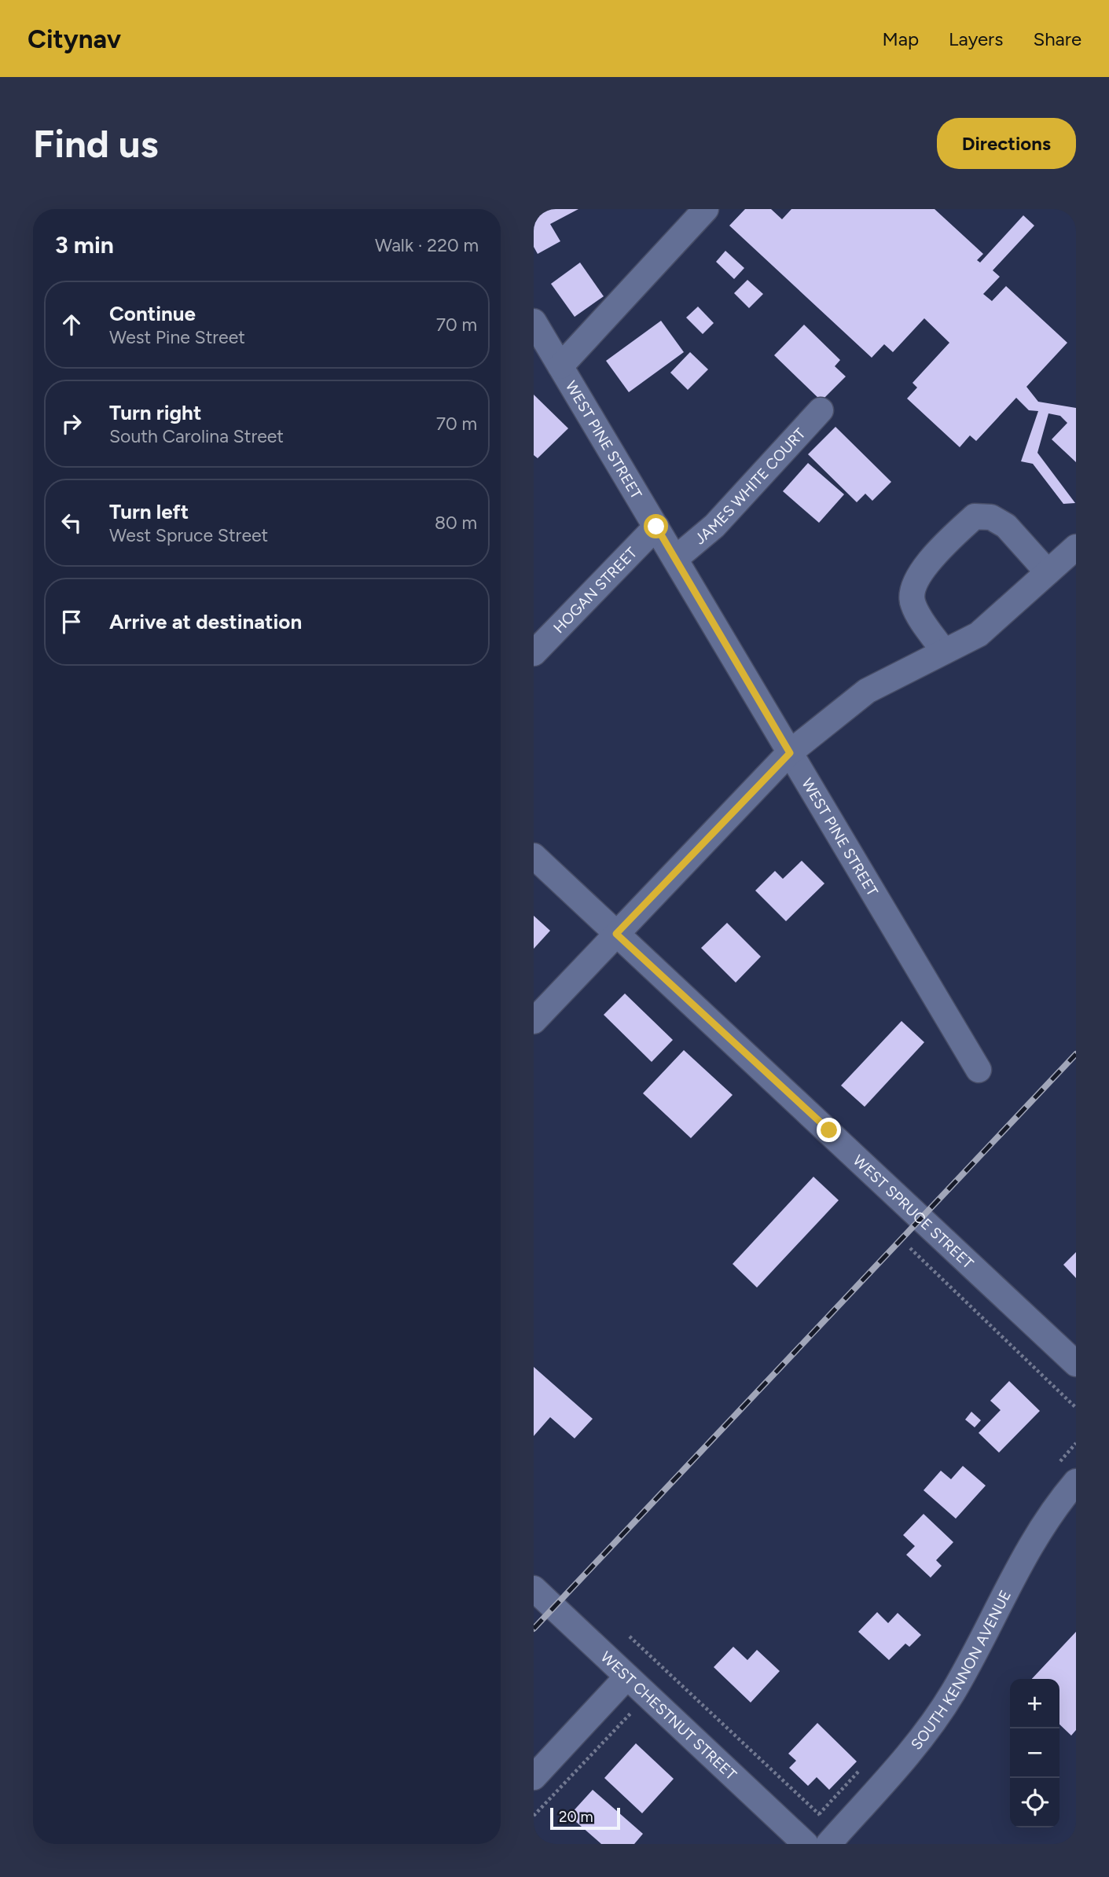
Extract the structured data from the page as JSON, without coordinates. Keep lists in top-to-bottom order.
{
  "streets": {
    "street": [
      "WEST PINE STREET",
      "JAMES WHITE COURT",
      "HOGAN STREET",
      "WEST SPRUCE STREET",
      "SOUTH KENNON AVENUE",
      "WEST CHESTNUT STREET"
    ]
  },
  "crossings": [
    ["WEST PINE STREET", "JAMES WHITE COURT"],
    ["WEST PINE STREET", "HOGAN STREET"]
  ],
  "scale_bar": "20 m",
  "page": {
    "header": "Citynav",
    "nav": ["Map", "Layers", "Share"],
    "buttons": "Directions",
    "title": "Find us",
    "heading": ["3 min", "Walk · 220 m"],
    "list": [
      ["Continue", "West Pine Street", "70 m"],
      ["Turn right", "South Carolina Street", "70 m"],
      ["Turn left", "West Spruce Street", "80 m"],
      "Arrive at destination"
    ],
    "map_buttons": ["+", "−"],
    "scale": "20 m"
  }
}
